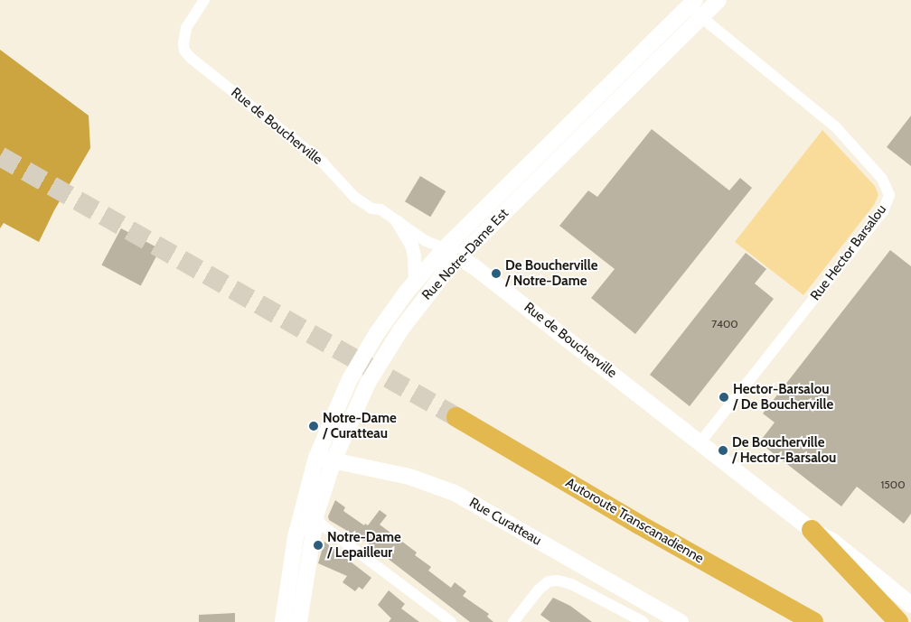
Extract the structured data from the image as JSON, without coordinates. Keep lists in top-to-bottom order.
{
  "streets": {
    "highway": ["Autoroute Transcanadienne"],
    "main road": ["Rue de Boucherville", "Rue Notre-Dame Est", "Rue Curatteau"],
    "street": ["Rue Hector Barsalou"]
  },
  "crossings": [
    ["Rue de Boucherville", "Rue Hector Barsalou"],
    ["Rue de Boucherville", "Rue Notre-Dame Est"],
    ["Rue Hector Barsalou", "Rue Notre-Dame Est"],
    ["Rue Notre-Dame Est", "Rue Curatteau"]
  ],
  "places": [
    "De Boucherville / Notre-Dame",
    "Hector-Barsalou / De Boucherville",
    "Notre-Dame / Curatteau",
    "De Boucherville / Hector-Barsalou",
    "Notre-Dame / Lepailleur"
  ],
  "house_numbers": ["7400", "1500"]
}
